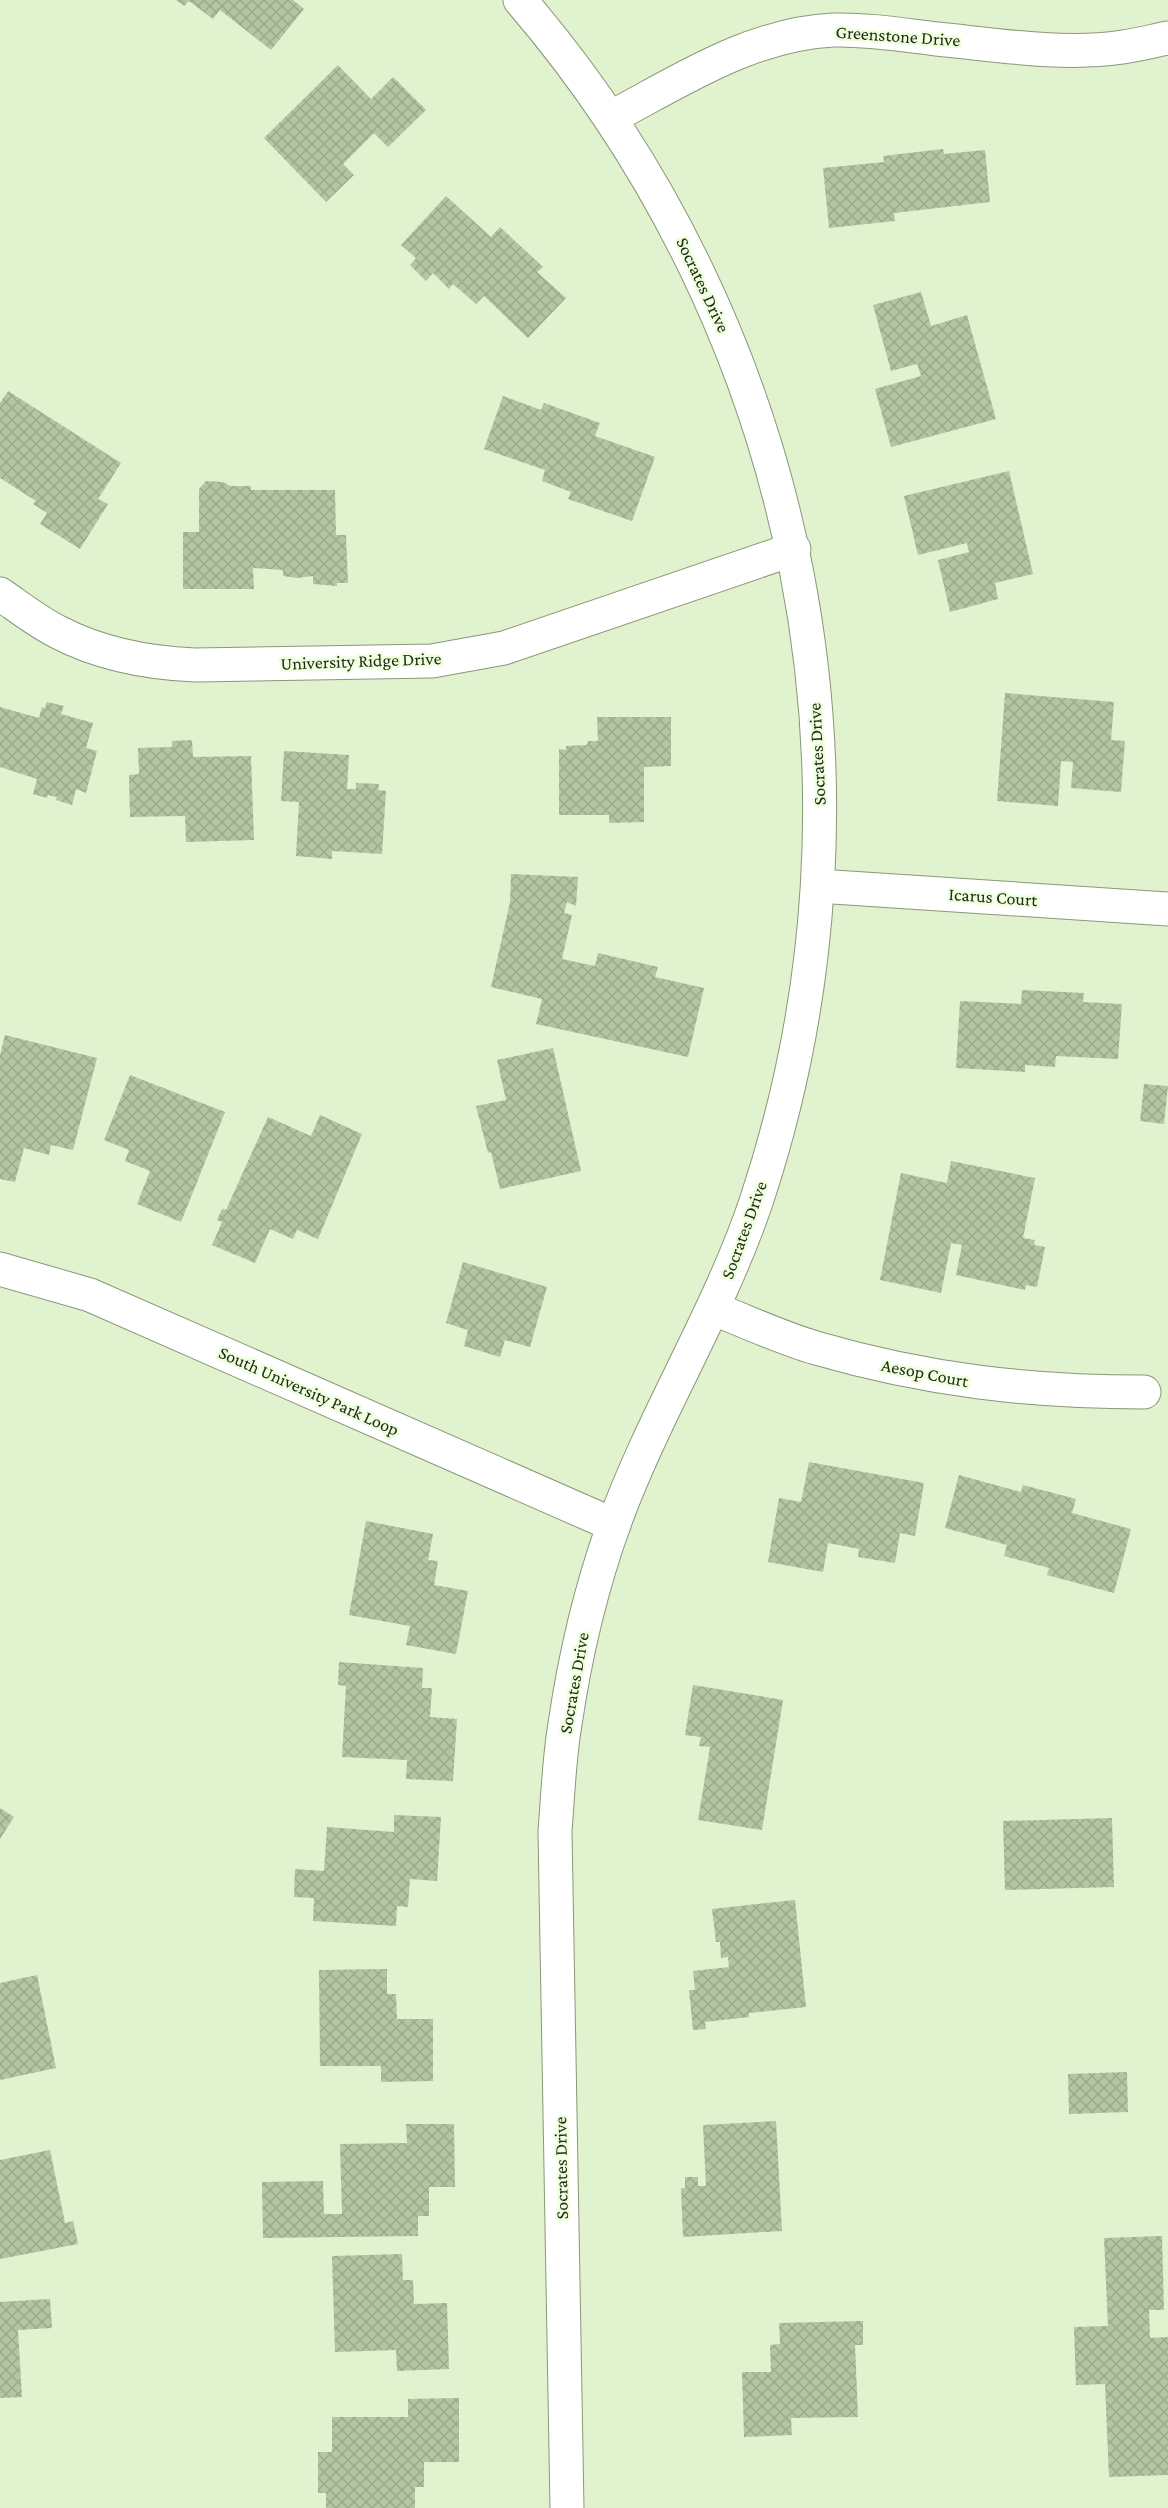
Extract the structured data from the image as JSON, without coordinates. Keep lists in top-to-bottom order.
{
  "streets": {
    "street": [
      "Greenstone Drive",
      "Socrates Drive",
      "University Ridge Drive",
      "Icarus Court",
      "Aesop Court",
      "South University Park Loop"
    ]
  },
  "crossings": [
    ["Greenstone Drive", "Socrates Drive"],
    ["Socrates Drive", "University Ridge Drive"],
    ["Socrates Drive", "Icarus Court"],
    ["Socrates Drive", "Aesop Court"],
    ["Socrates Drive", "South University Park Loop"]
  ]
}
